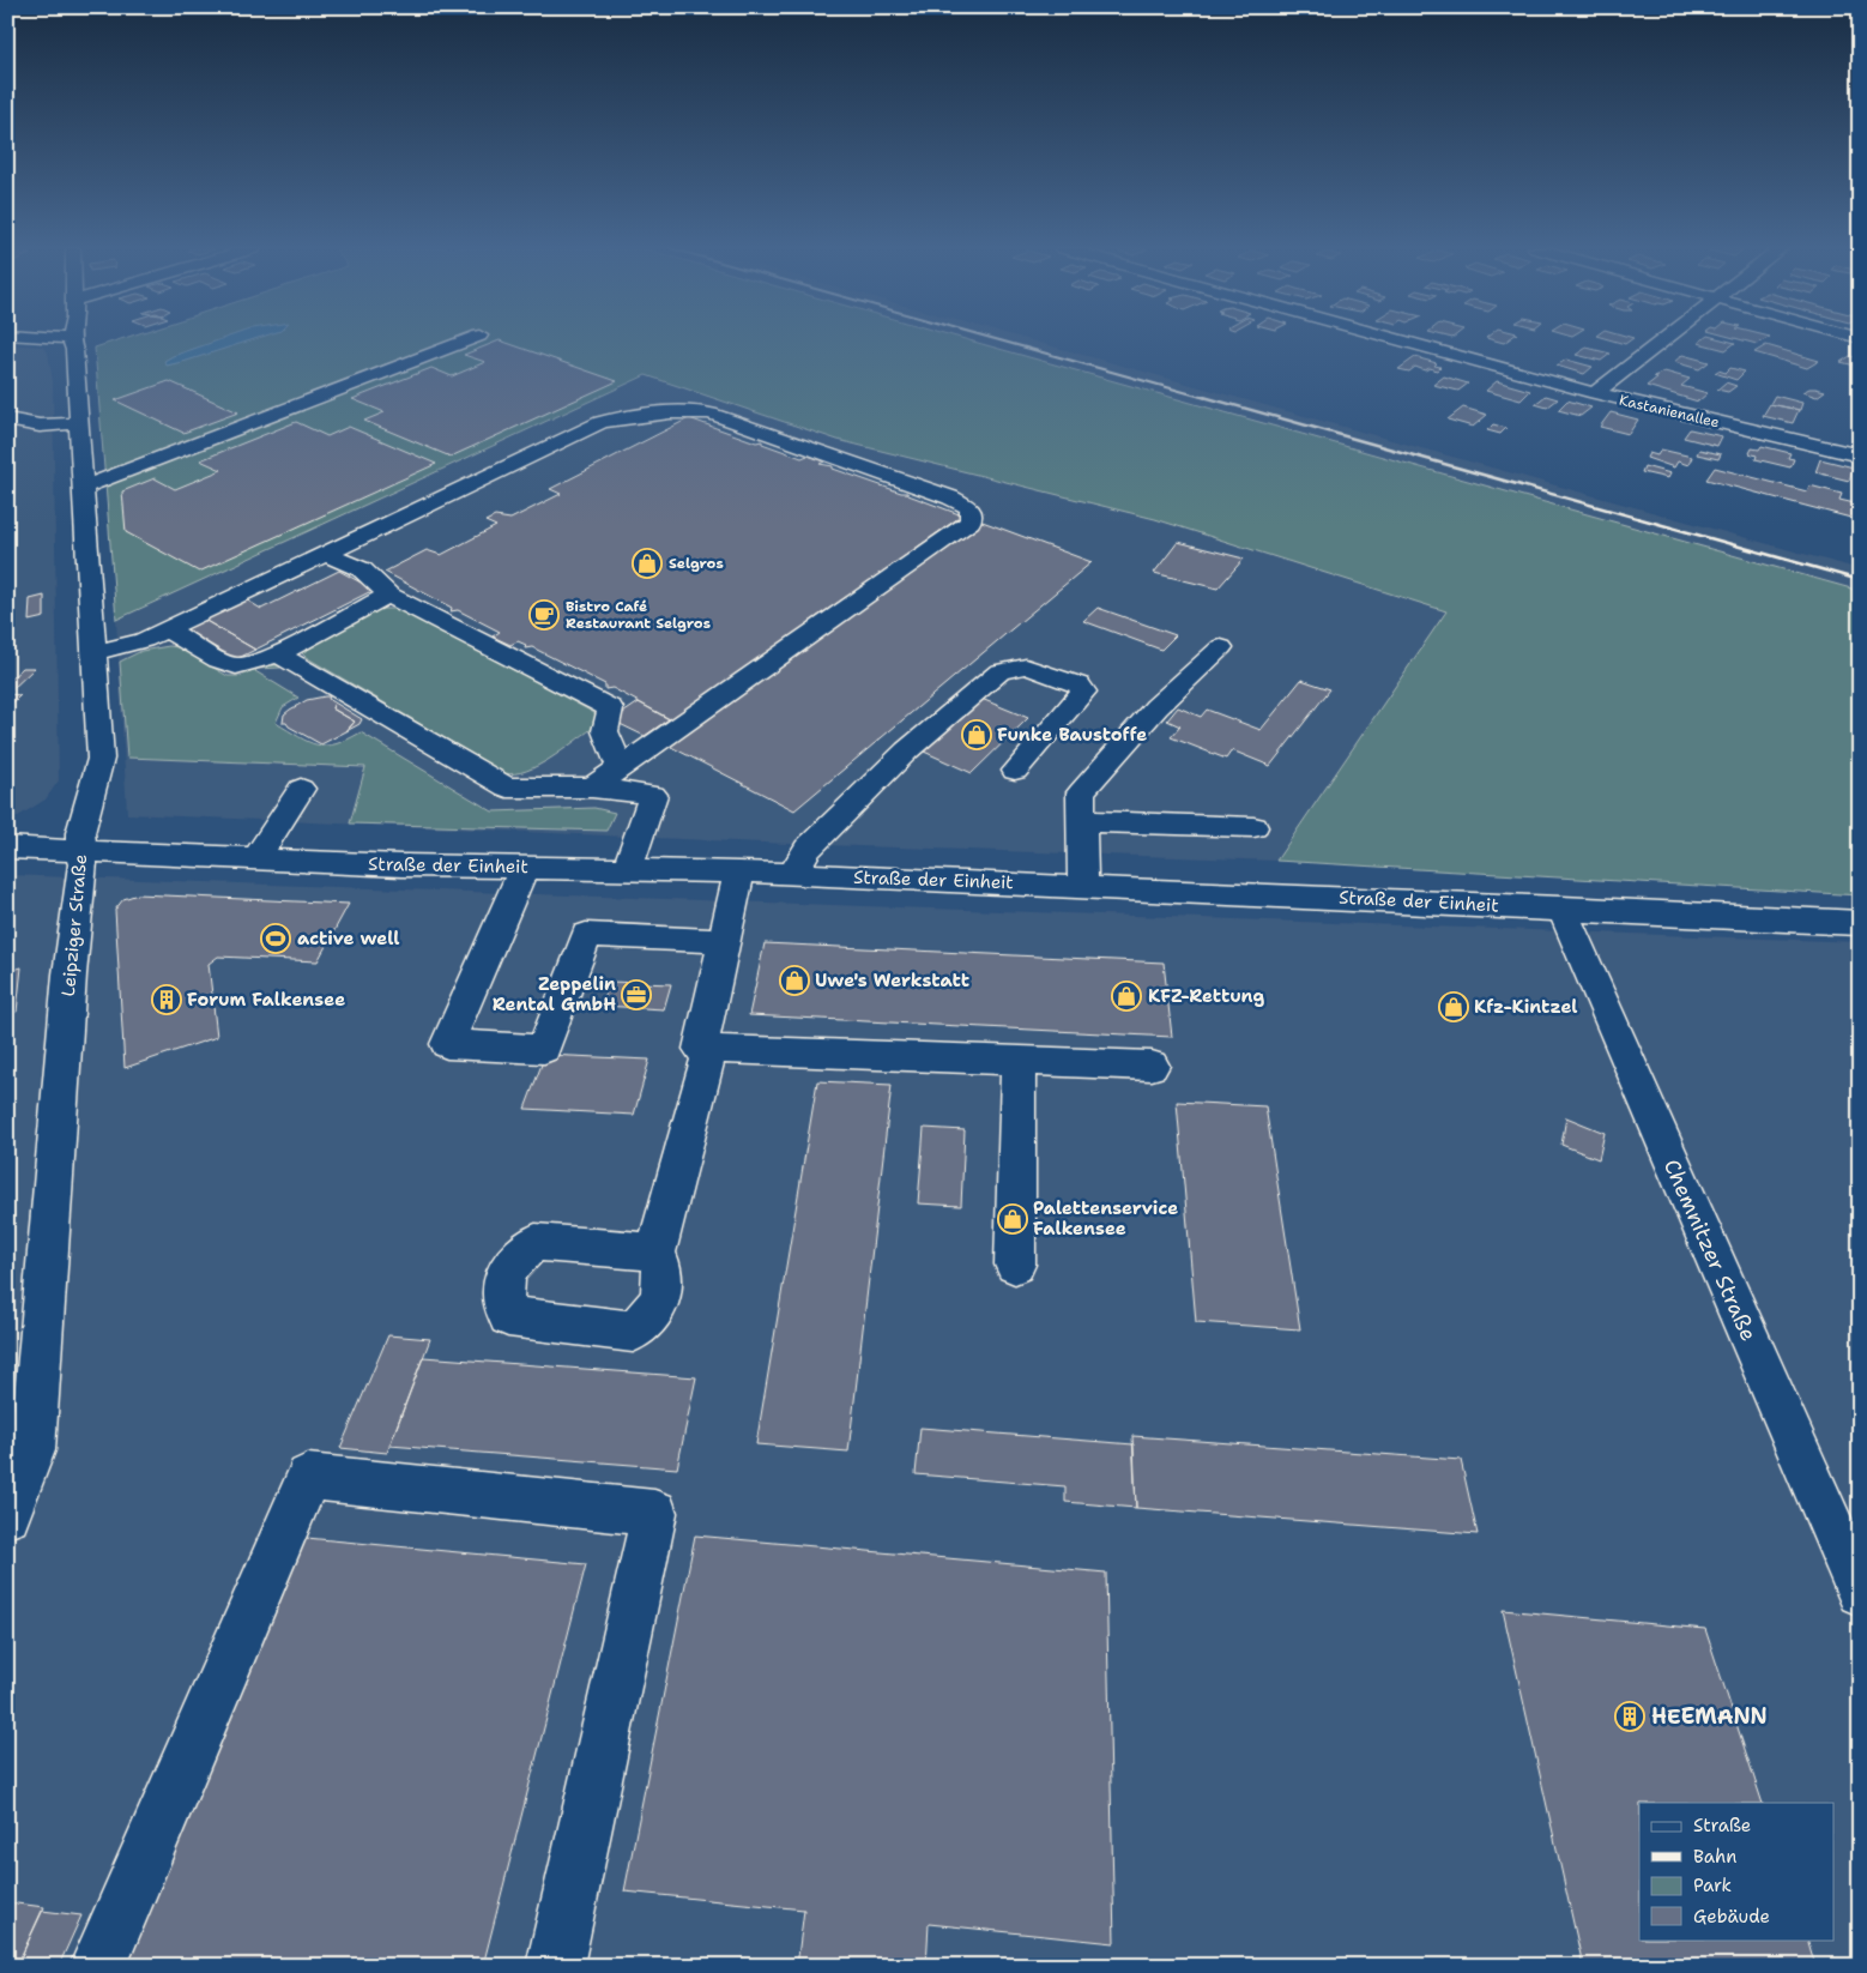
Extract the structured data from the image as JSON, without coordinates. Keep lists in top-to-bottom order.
{
  "streets": {
    "street": [
      "Kastanienallee",
      "Straße der Einheit",
      "Leipziger Straße",
      "Chemnitzer Straße"
    ]
  },
  "crossings": [
    ["Straße der Einheit", "Leipziger Straße"],
    ["Straße der Einheit", "Chemnitzer Straße"]
  ],
  "places": {
    "shop": [
      "Selgros",
      "Funke Baustoffe",
      "Uwe's Werkstatt",
      "KFZ-Rettung",
      "Kfz-Kintzel",
      "Palettenservice Falkensee"
    ],
    "cafe": ["Bistro Café Restaurant Selgros"],
    "sports": ["active well"],
    "office": ["Zeppelin Rental GmbH"],
    "building": ["Forum Falkensee", "HEEMANN"]
  },
  "legend": [
    "Straße",
    "Bahn",
    "Park",
    "Gebäude"
  ]
}
